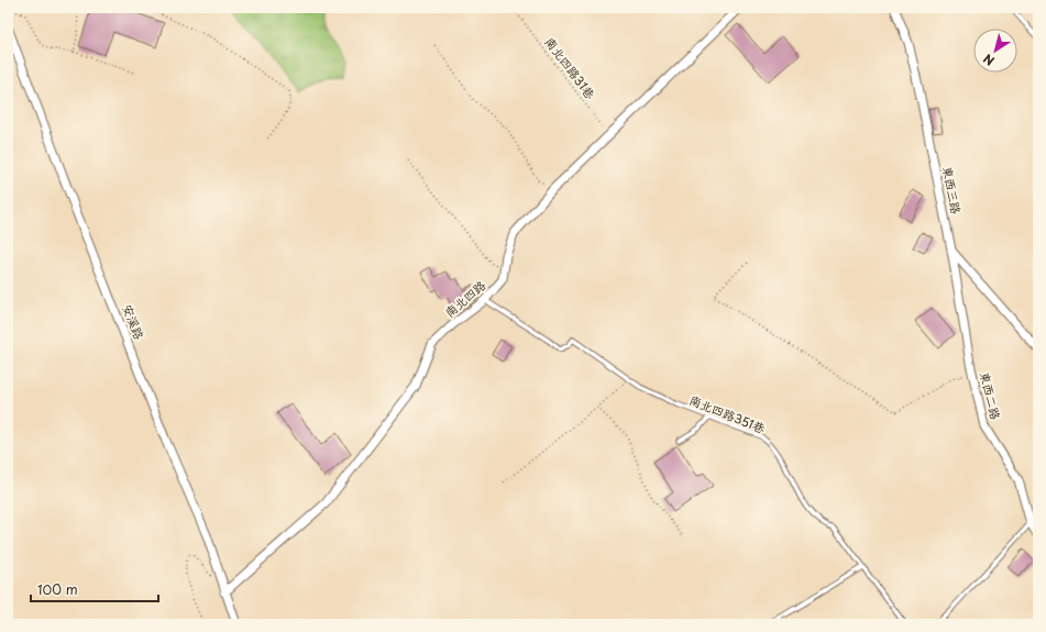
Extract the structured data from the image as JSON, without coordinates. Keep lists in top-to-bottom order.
{
  "streets": {
    "street": [
      "東西三路",
      "南北四路",
      "安溪路",
      "東西二路"
    ],
    "lane": ["南北四路351巷"],
    "path": ["南北四路31巷"]
  },
  "crossings": [
    ["南北四路31巷", "南北四路"],
    ["東西三路", "東西二路"],
    ["南北四路", "安溪路"],
    ["南北四路", "南北四路351巷"]
  ],
  "scale_bar": "100 m",
  "north": "bottom left"
}
